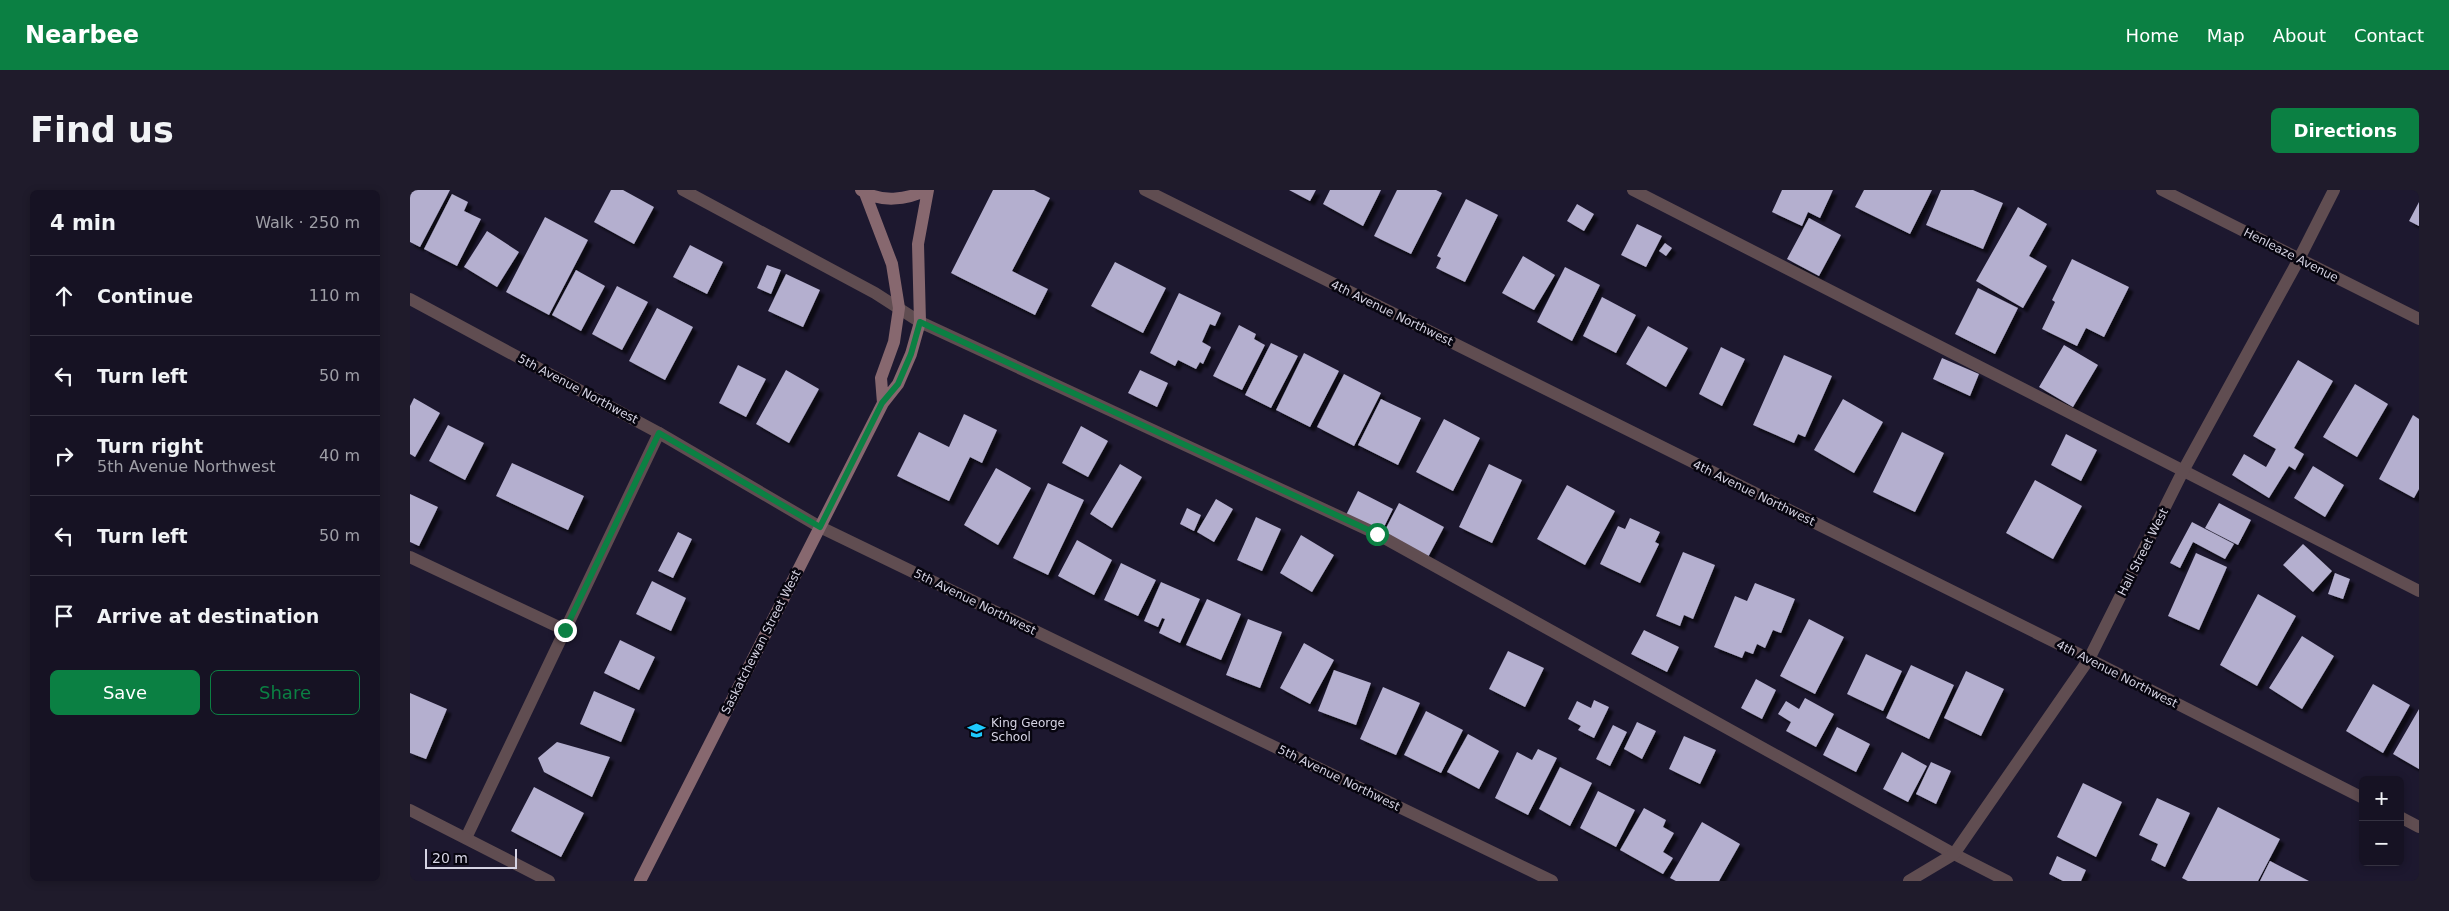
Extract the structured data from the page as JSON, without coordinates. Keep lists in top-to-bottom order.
{
  "streets": {
    "street": [
      "Henleaze Avenue",
      "4th Avenue Northwest",
      "5th Avenue Northwest",
      "Hall Street West",
      "Saskatchewan Street West"
    ]
  },
  "crossings": [
    ["Henleaze Avenue", "Hall Street West"],
    ["4th Avenue Northwest", "Hall Street West"],
    ["5th Avenue Northwest", "Saskatchewan Street West"]
  ],
  "places": {
    "school or university": ["King George School"]
  },
  "scale_bar": "20 m",
  "page": {
    "header": "Nearbee",
    "nav": [
      "Home",
      "Map",
      "About",
      "Contact"
    ],
    "buttons": [
      "Directions",
      ["Save", "Share"]
    ],
    "title": "Find us",
    "heading": ["4 min", "Walk · 250 m"],
    "list": [
      ["Continue", "110 m"],
      ["Turn left", "50 m"],
      ["Turn right", "5th Avenue Northwest", "40 m"],
      ["Turn left", "50 m"],
      "Arrive at destination"
    ],
    "map_buttons": ["+", "−"],
    "scale": "20 m"
  }
}
